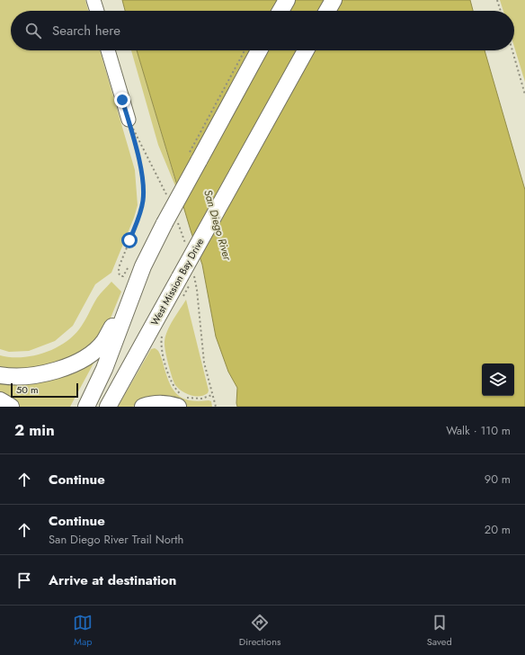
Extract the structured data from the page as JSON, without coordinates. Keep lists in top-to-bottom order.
{
  "streets": {
    "main road": ["West Mission Bay Drive"]
  },
  "water": ["San Diego River"],
  "scale_bar": "50 m",
  "page": {
    "search": "Search here",
    "scale": "50 m",
    "heading": ["2 min", "Walk · 110 m"],
    "list": [
      ["Continue", "90 m"],
      ["Continue", "San Diego River Trail North", "20 m"],
      "Arrive at destination"
    ],
    "nav": ["Map", "Directions", "Saved"]
  }
}
